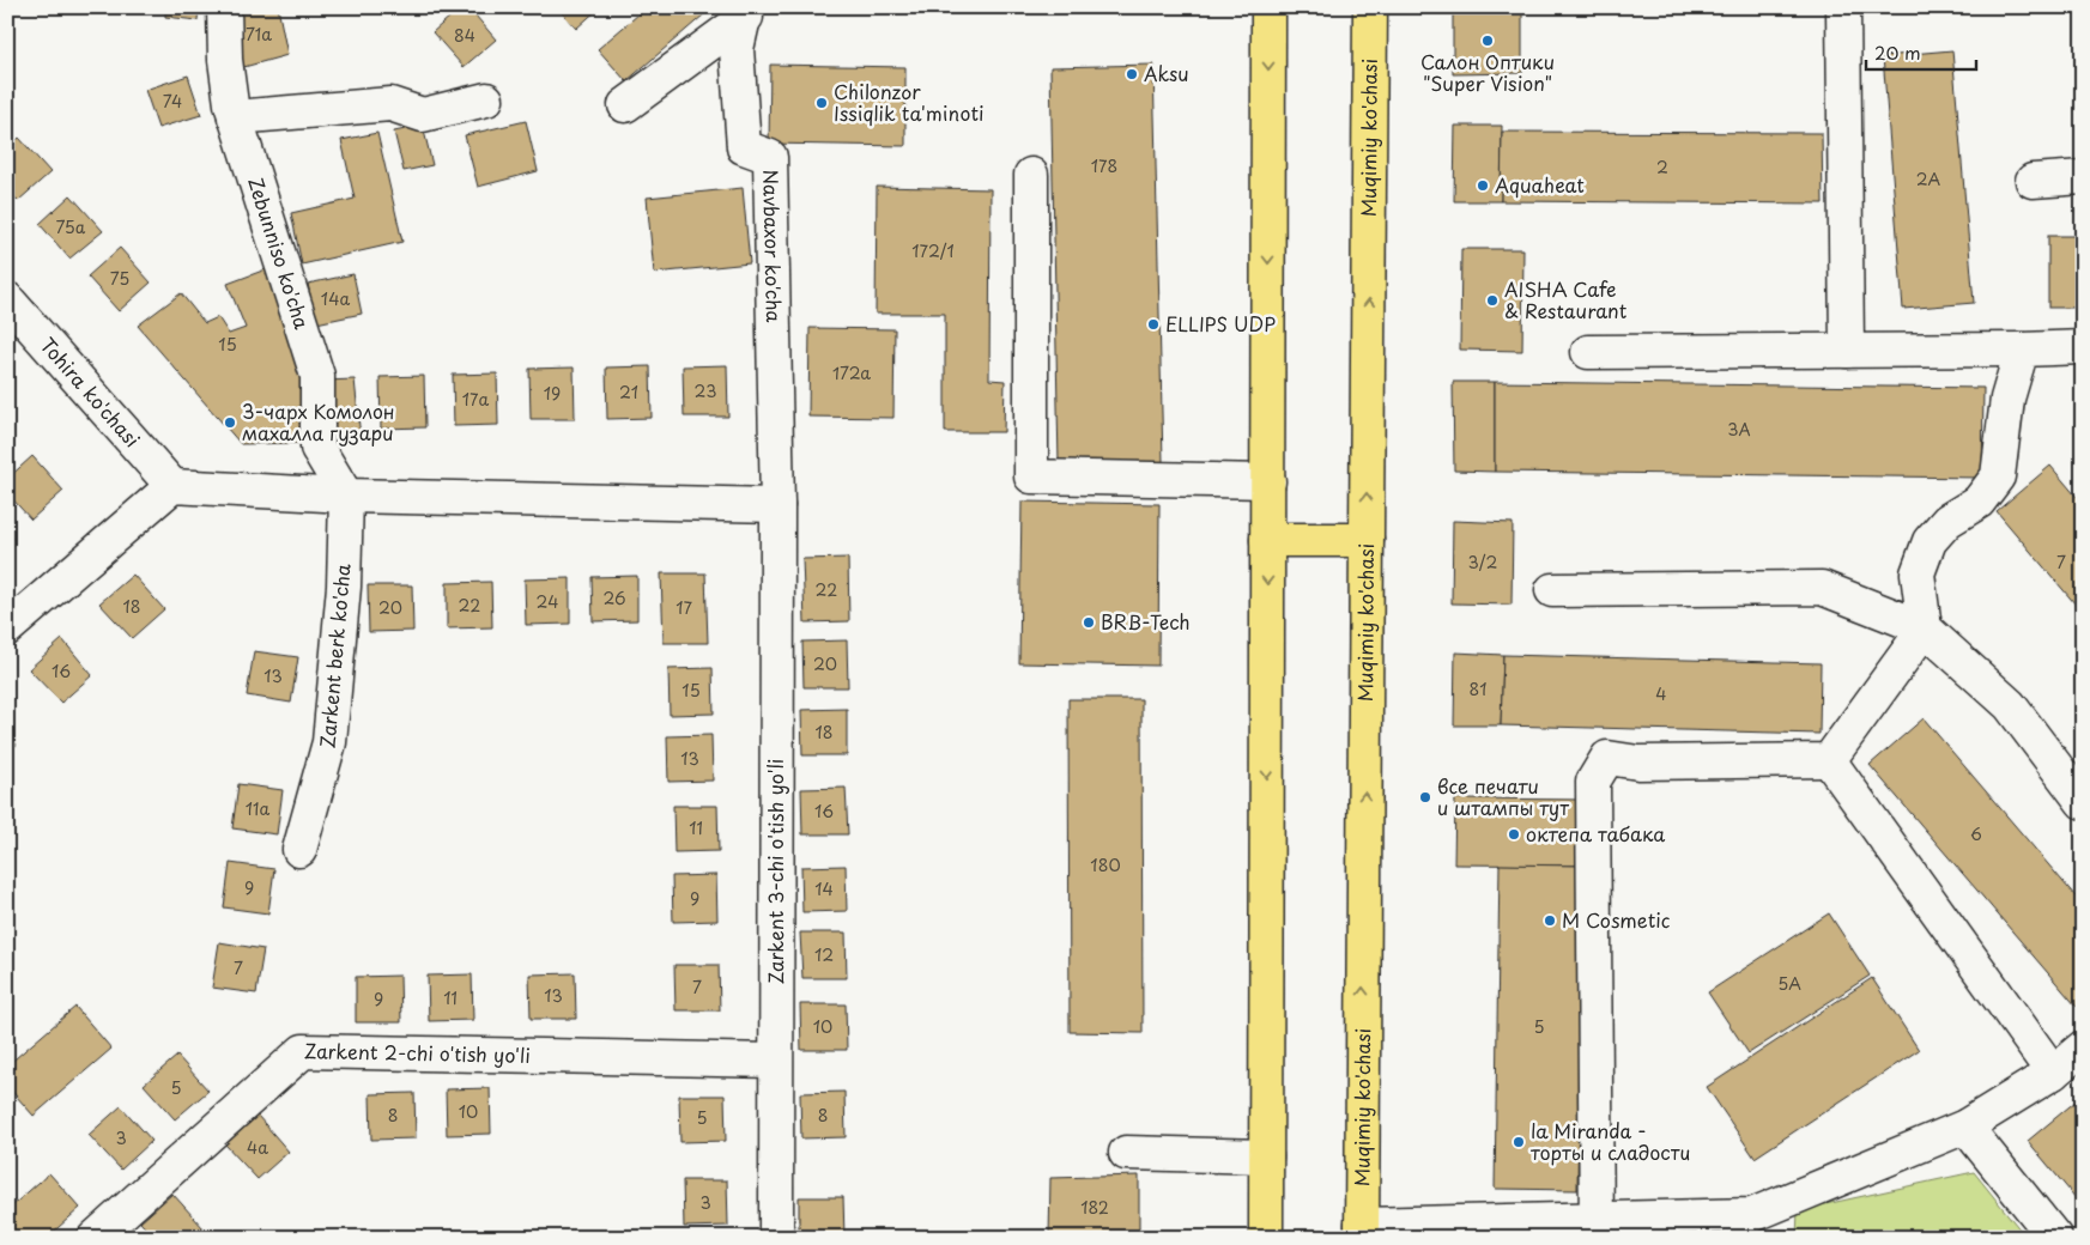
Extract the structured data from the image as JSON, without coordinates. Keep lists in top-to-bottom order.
{
  "streets": {
    "main road": ["Muqimiy ko'chasi"],
    "street": [
      "Navbaxor ko'cha",
      "Zebunniso ko'cha",
      "Tohira ko'chasi",
      "Zarkent berk ko'cha",
      "Zarkent 3-chi o'tish yo'li",
      "Zarkent 2-chi o'tish yo'li"
    ]
  },
  "crossings": [
    ["Navbaxor ko'cha", "Zarkent 3-chi o'tish yo'li"],
    ["Zebunniso ko'cha", "Zarkent berk ko'cha"],
    ["Zarkent 3-chi o'tish yo'li", "Zarkent 2-chi o'tish yo'li"]
  ],
  "places": [
    "Салон Оптики \"Super Vision\"",
    "Aksu",
    "Chilonzor Issiqlik ta'minoti",
    "Aquaheat",
    "AISHA Cafe & Restaurant",
    "ELLIPS UDP",
    "3-чарх Комолон махалла гузари",
    "BRB-Tech",
    "все печати и штампы тут",
    "октепа табака",
    "M Cosmetic",
    "la Miranda - торты и сладости"
  ],
  "house_numbers": [
    "71a",
    "84",
    "74",
    "178",
    "2",
    "2A",
    "75a",
    "172/1",
    "75",
    "14a",
    "15",
    "172a",
    "23",
    "21",
    "19",
    "17a",
    "3A",
    "3/2",
    "7",
    "22",
    "26",
    "24",
    "22",
    "18",
    "20",
    "17",
    "20",
    "16",
    "13",
    "81",
    "15",
    "4",
    "18",
    "13",
    "11a",
    "16",
    "11",
    "6",
    "180",
    "9",
    "14",
    "9",
    "12",
    "7",
    "5A",
    "7",
    "13",
    "11",
    "9",
    "10",
    "5",
    "5",
    "10",
    "8",
    "8",
    "5",
    "3",
    "4a",
    "3",
    "182"
  ],
  "scale_bar": "20 m"
}
